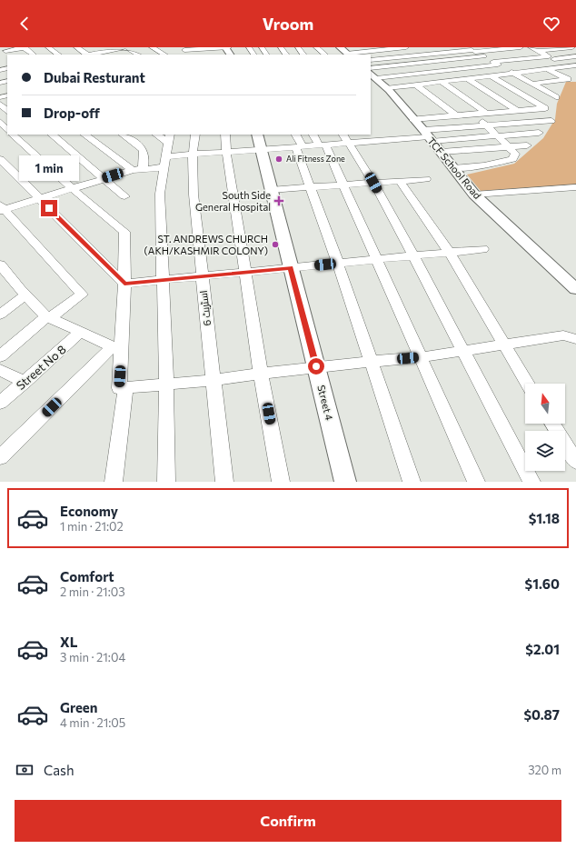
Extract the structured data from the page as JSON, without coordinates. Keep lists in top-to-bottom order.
{
  "streets": {
    "street": [
      "TCF School Road",
      "اسٹریٹ 6",
      "Street No 8",
      "Street 4"
    ]
  },
  "places": {
    "other": ["Ali Fitness Zone", "ST. ANDREWS CHURCH (AKH/KASHMIR COLONY)"],
    "health": ["South Side General Hospital"]
  },
  "north": "top",
  "page": {
    "header": "Vroom",
    "banner": ["Dubai Resturant", "Drop-off"],
    "bubble": "1 min",
    "list": [
      {
        "name": "Economy",
        "note": "1 min · 21:02",
        "value": "$1.18"
      },
      {
        "name": "Comfort",
        "note": "2 min · 21:03",
        "value": "$1.60"
      },
      {
        "name": "XL",
        "note": "3 min · 21:04",
        "value": "$2.01"
      },
      {
        "name": "Green",
        "note": "4 min · 21:05",
        "value": "$0.87"
      }
    ],
    "pay": ["Cash", "320 m"],
    "buttons": "Confirm"
  }
}
